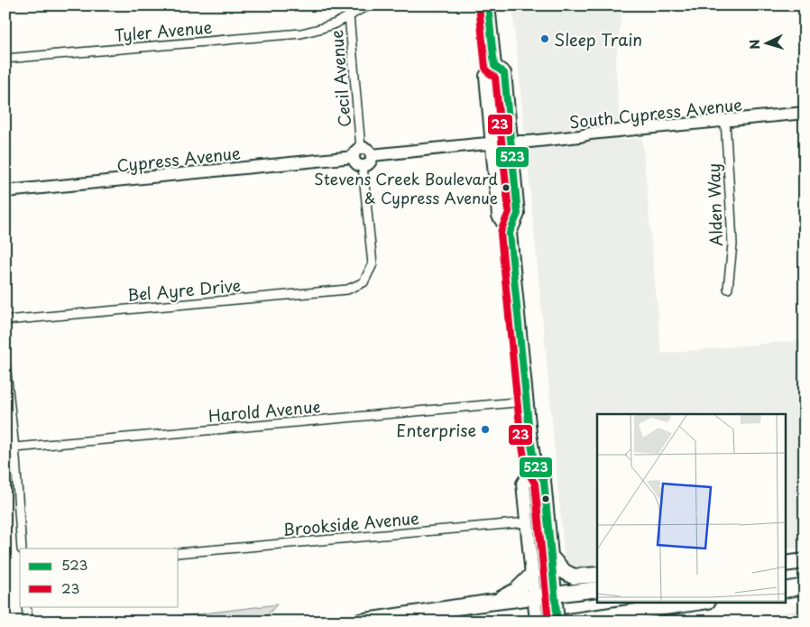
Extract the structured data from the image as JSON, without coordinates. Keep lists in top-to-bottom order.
{
  "streets": {
    "street": [
      "Tyler Avenue",
      "Cecil Avenue",
      "South Cypress Avenue",
      "Cypress Avenue",
      "Alden Way",
      "Bel Ayre Drive",
      "Harold Avenue",
      "Brookside Avenue"
    ]
  },
  "crossings": [
    ["Tyler Avenue", "Cecil Avenue"],
    ["Cecil Avenue", "Cypress Avenue"],
    ["Cecil Avenue", "Bel Ayre Drive"],
    ["South Cypress Avenue", "Alden Way"],
    ["Cypress Avenue", "Bel Ayre Drive"]
  ],
  "places": ["Sleep Train", "Stevens Creek Boulevard & Cypress Avenue", "Enterprise"],
  "lines": ["transit line 523", "transit line 23"],
  "legend": ["523", "23"],
  "north": "left"
}
